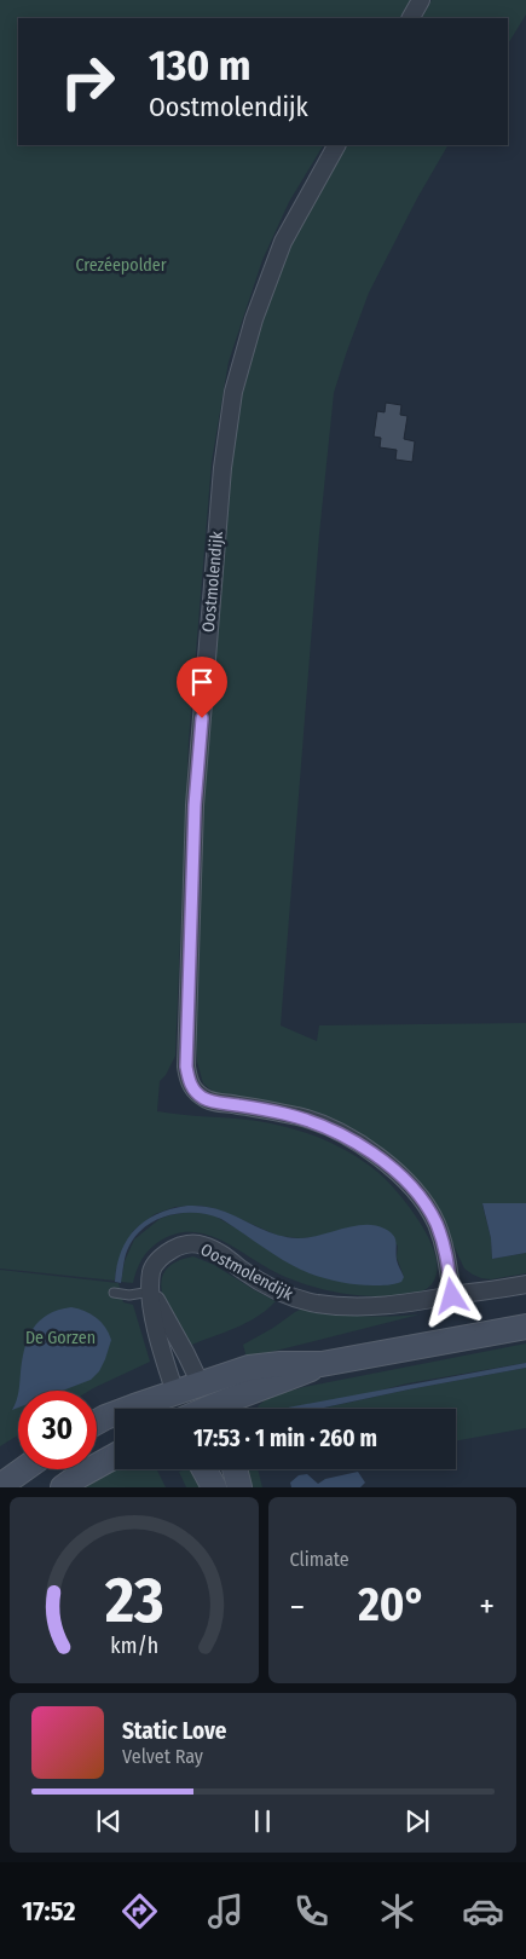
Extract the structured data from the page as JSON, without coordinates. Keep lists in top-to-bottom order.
{
  "streets": {
    "street": ["Oostmolendijk"]
  },
  "parks": ["Crezéepolder", "De Gorzen"],
  "page": {
    "turn": ["130 m", "Oostmolendijk"],
    "limit": "30",
    "trip": "17:53 · 1 min · 260 m",
    "tile": "Climate",
    "heat": ["−", "20°", "+"],
    "song": ["Static Love", "Velvet Ray"],
    "tabs": "17:52",
    "gauge": ["23", "km/h"]
  }
}
